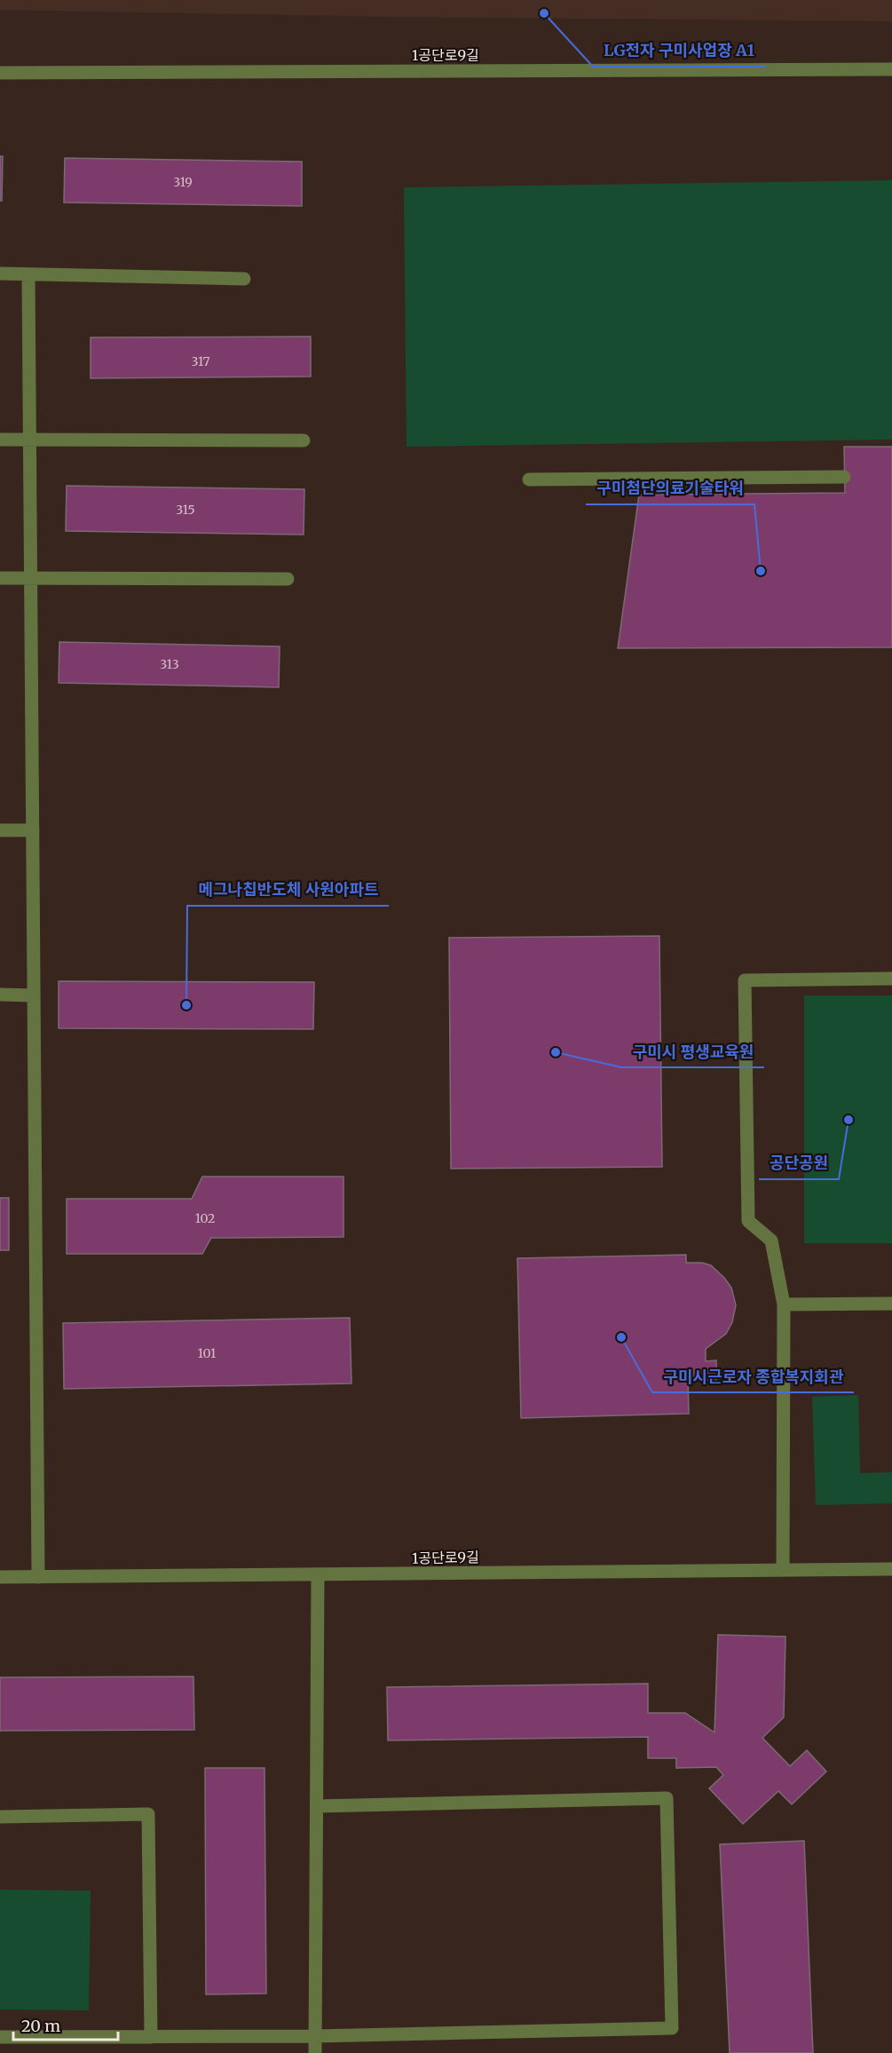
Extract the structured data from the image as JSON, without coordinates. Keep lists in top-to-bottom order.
{
  "streets": {
    "street": ["1공단로9길"]
  },
  "places": [
    "LG전자 구미사업장 A1",
    "구미첨단의료기술타워",
    "메그나칩반도체 사원아파트",
    "구미시 평생교육원",
    "공단공원",
    "구미시근로자 종합복지회관"
  ],
  "house_numbers": [
    "319",
    "317",
    "315",
    "313",
    "102",
    "101"
  ],
  "scale_bar": "20 m"
}
